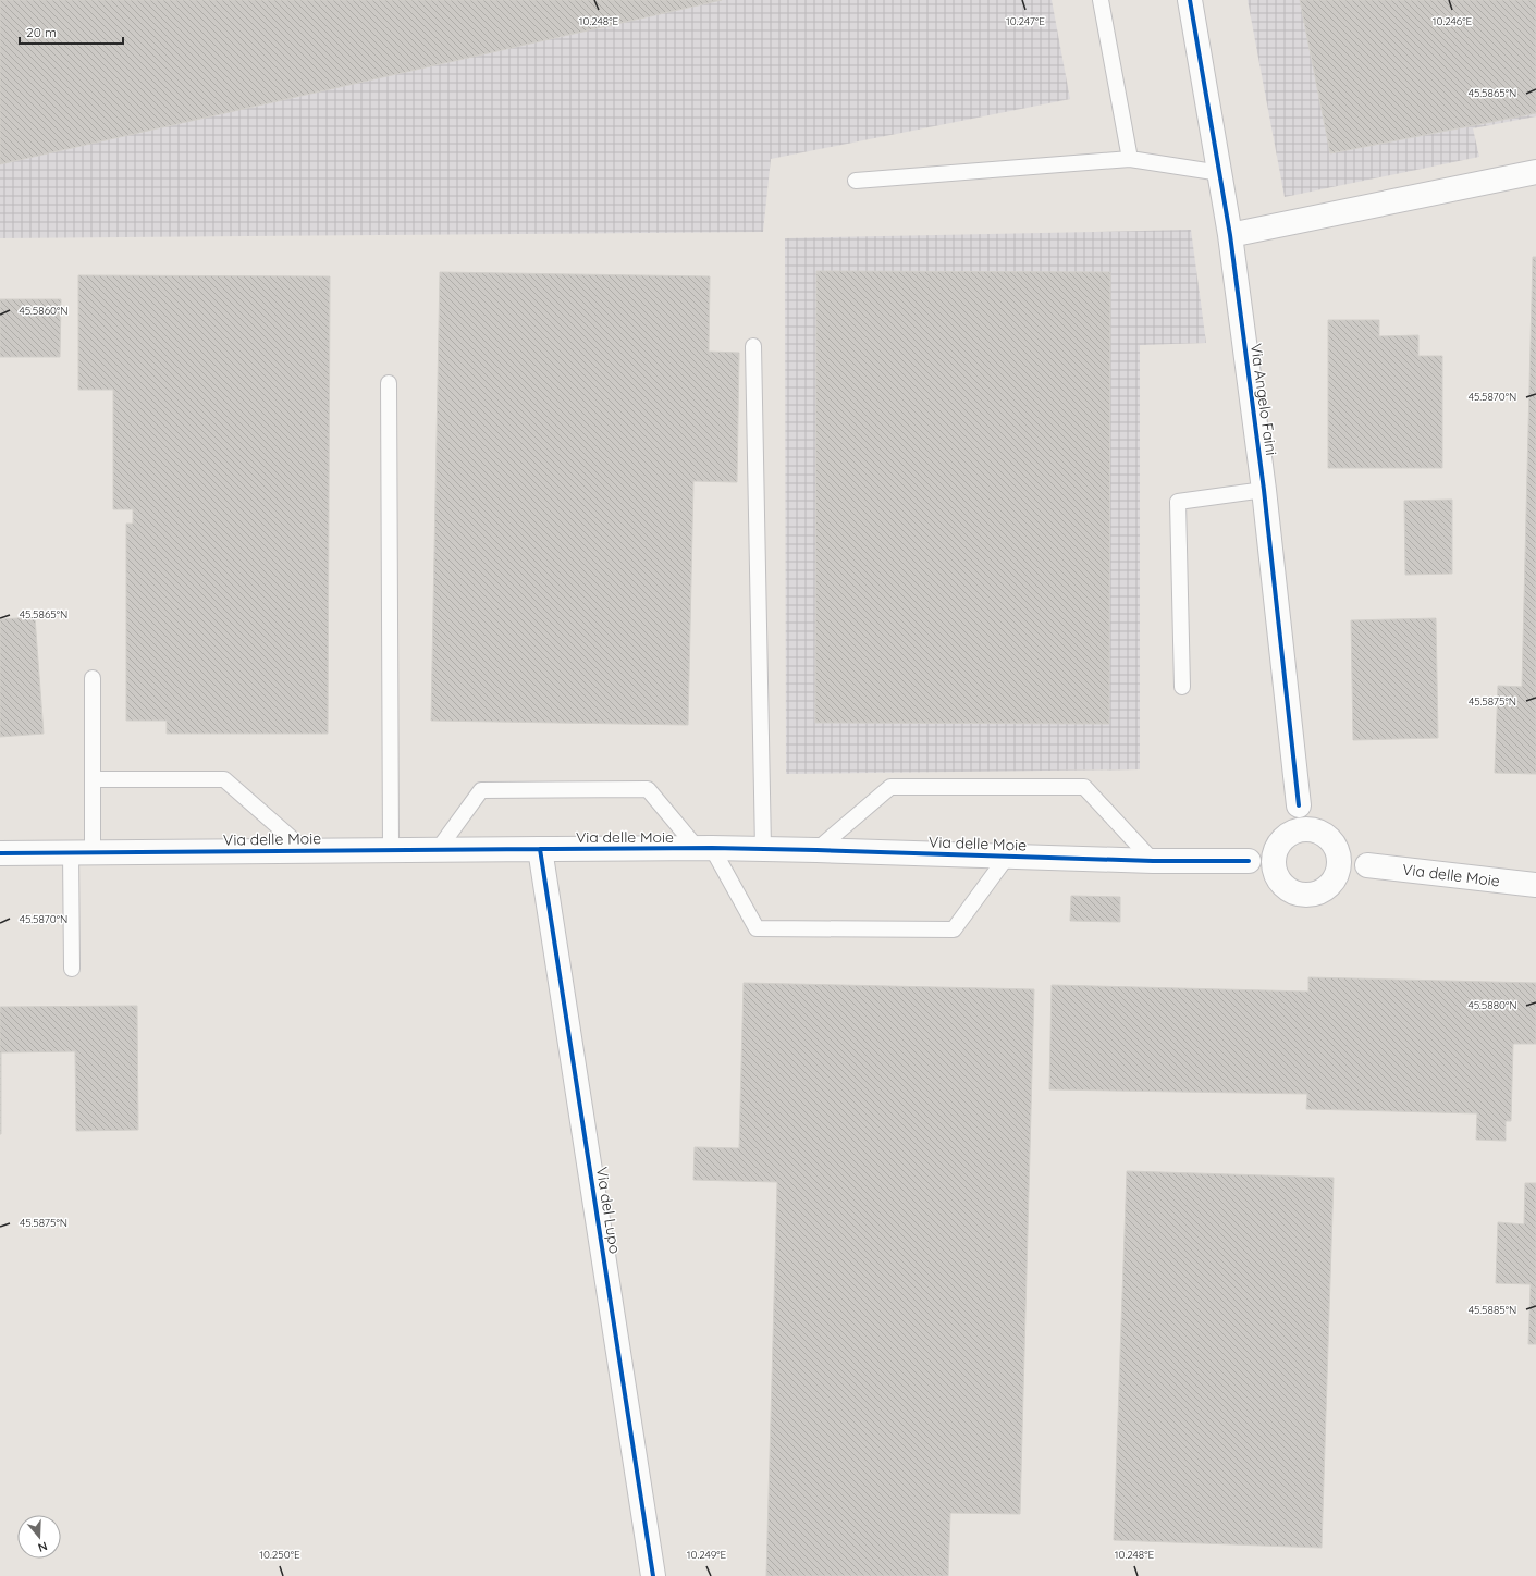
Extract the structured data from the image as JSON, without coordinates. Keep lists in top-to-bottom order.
{
  "streets": {
    "street": ["Via Angelo Faini", "Via delle Moie", "Via del Lupo"]
  },
  "crossings": [
    ["Via delle Moie", "Via del Lupo"]
  ],
  "scale_bar": "20 m",
  "north": "bottom",
  "coordinates": [
    "10.248°E",
    "10.247°E",
    "10.246°E",
    "45.5865°N",
    "45.5860°N",
    "45.5870°N",
    "45.5875°N",
    "45.5880°N",
    "45.5885°N",
    "10.250°E",
    "10.249°E"
  ]
}
